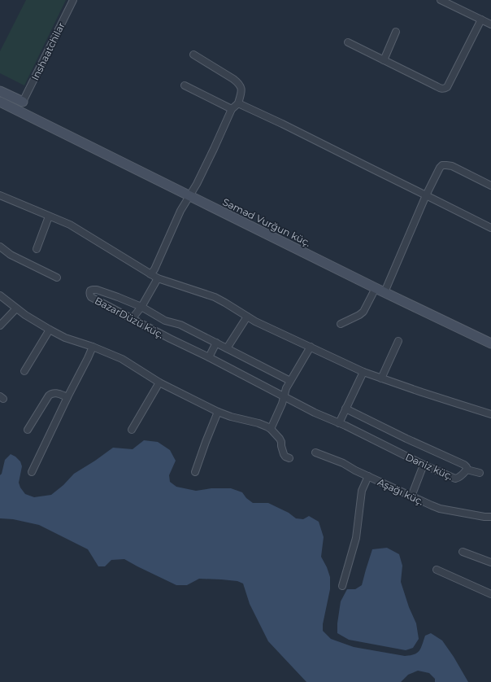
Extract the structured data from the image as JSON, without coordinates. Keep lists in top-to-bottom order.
{
  "streets": {
    "main road": ["Səməd Vurğun küç."],
    "street": [
      "Inshaatchilar",
      "BazarDüzü küç.",
      "Dəniz küç.",
      "Aşağı küç."
    ]
  },
  "crossings": [
    ["BazarDüzü küç.", "Dəniz küç."]
  ]
}
